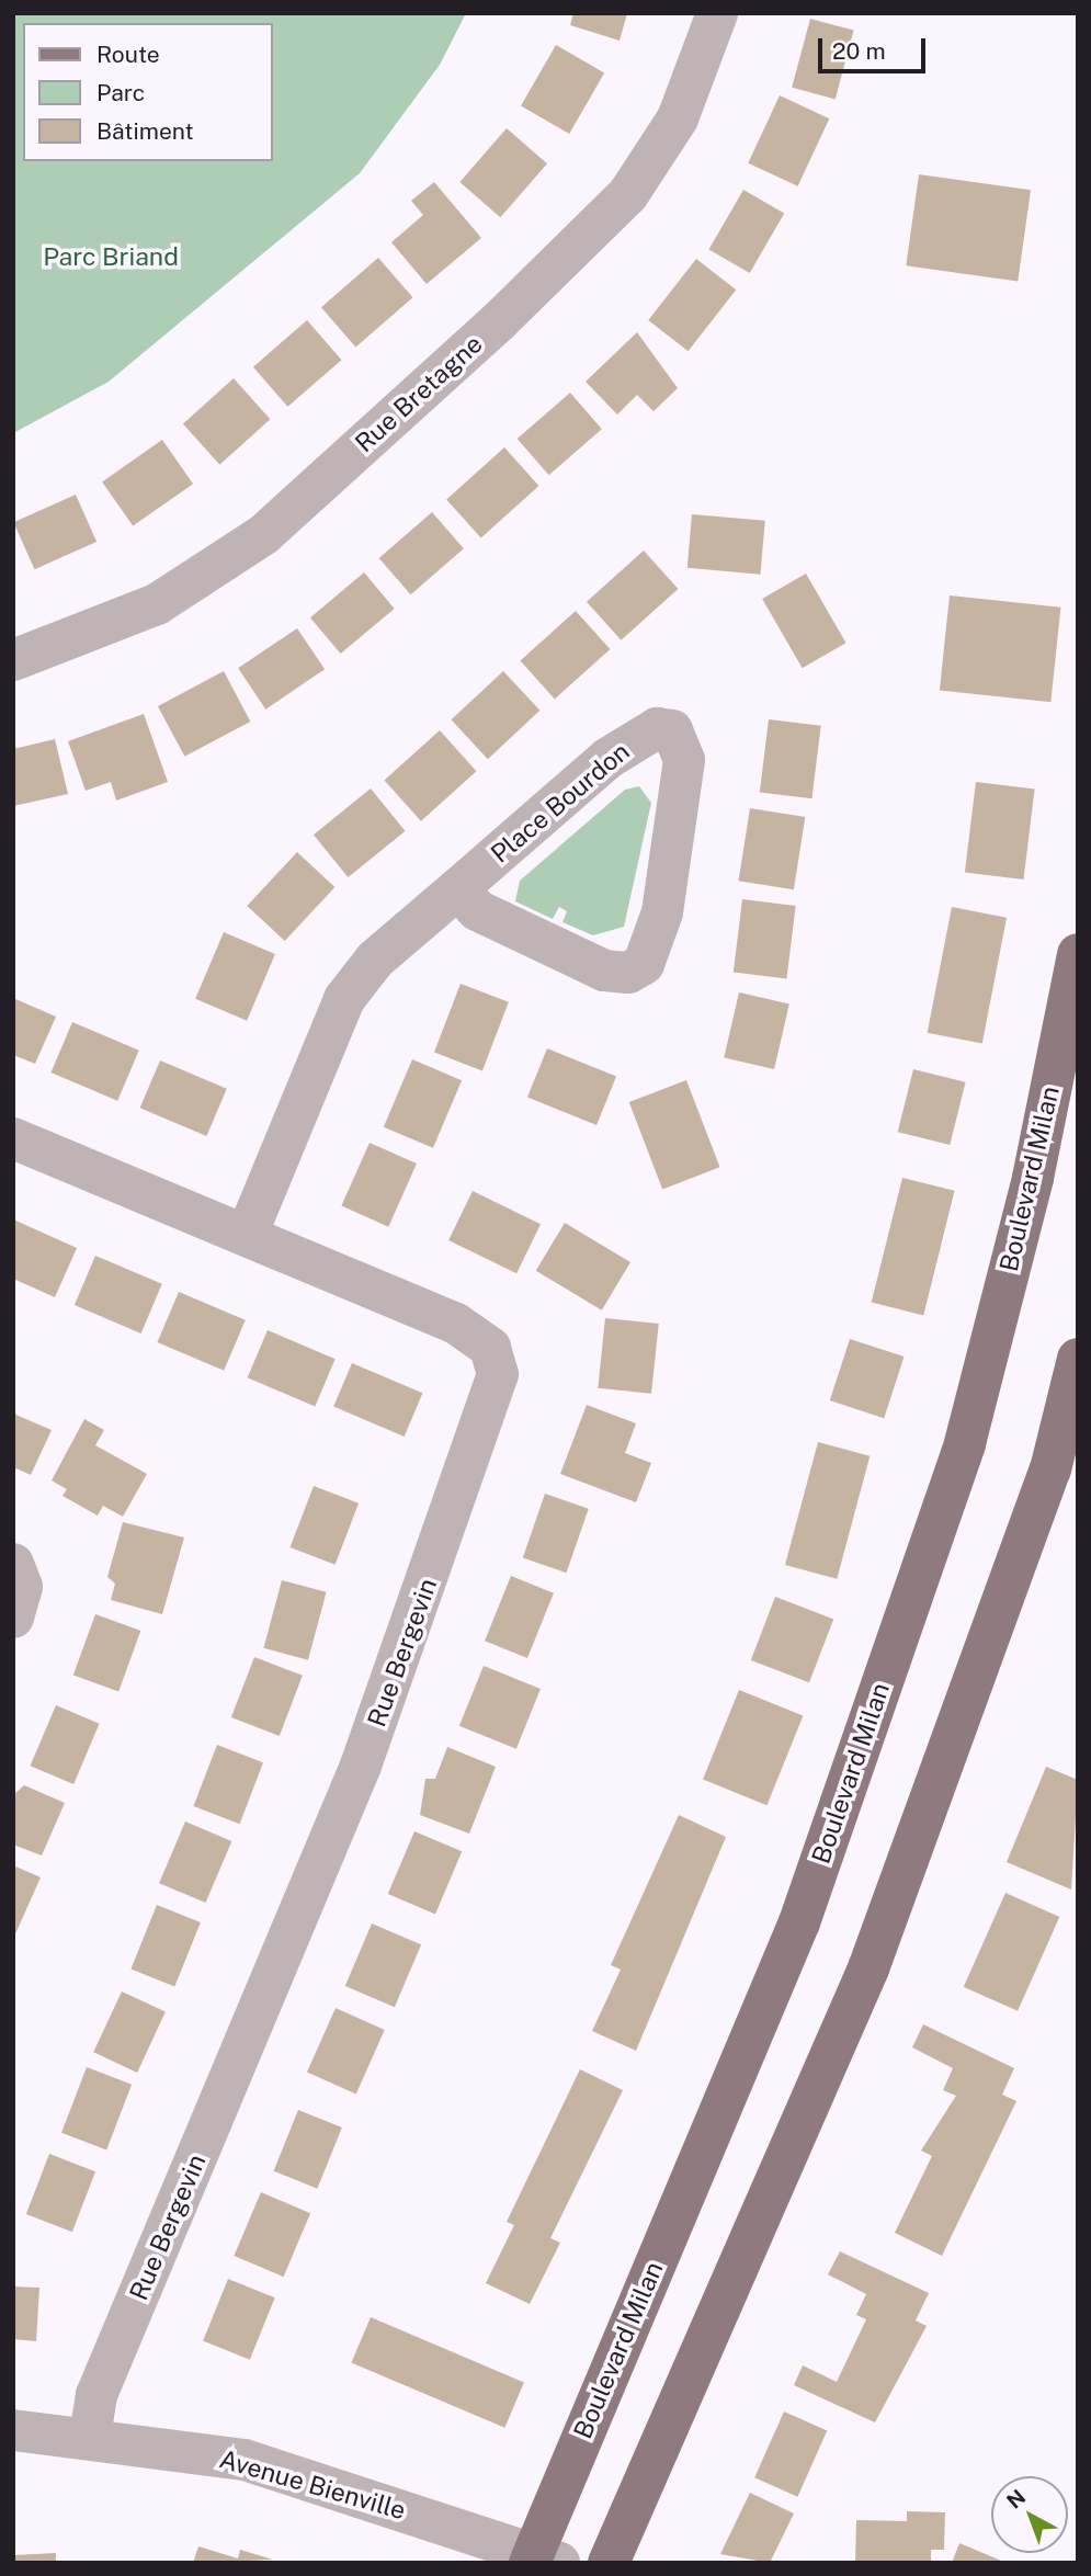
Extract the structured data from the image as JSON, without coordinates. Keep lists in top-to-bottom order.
{
  "streets": {
    "main road": ["Boulevard Milan"],
    "street": [
      "Rue Bretagne",
      "Place Bourdon",
      "Rue Bergevin",
      "Avenue Bienville"
    ]
  },
  "crossings": [
    ["Place Bourdon", "Rue Bergevin"],
    ["Boulevard Milan", "Avenue Bienville"],
    ["Rue Bergevin", "Avenue Bienville"]
  ],
  "parks": ["Parc Briand"],
  "legend": ["Route", "Parc", "Bâtiment"],
  "scale_bar": "20 m",
  "north": "top left"
}
